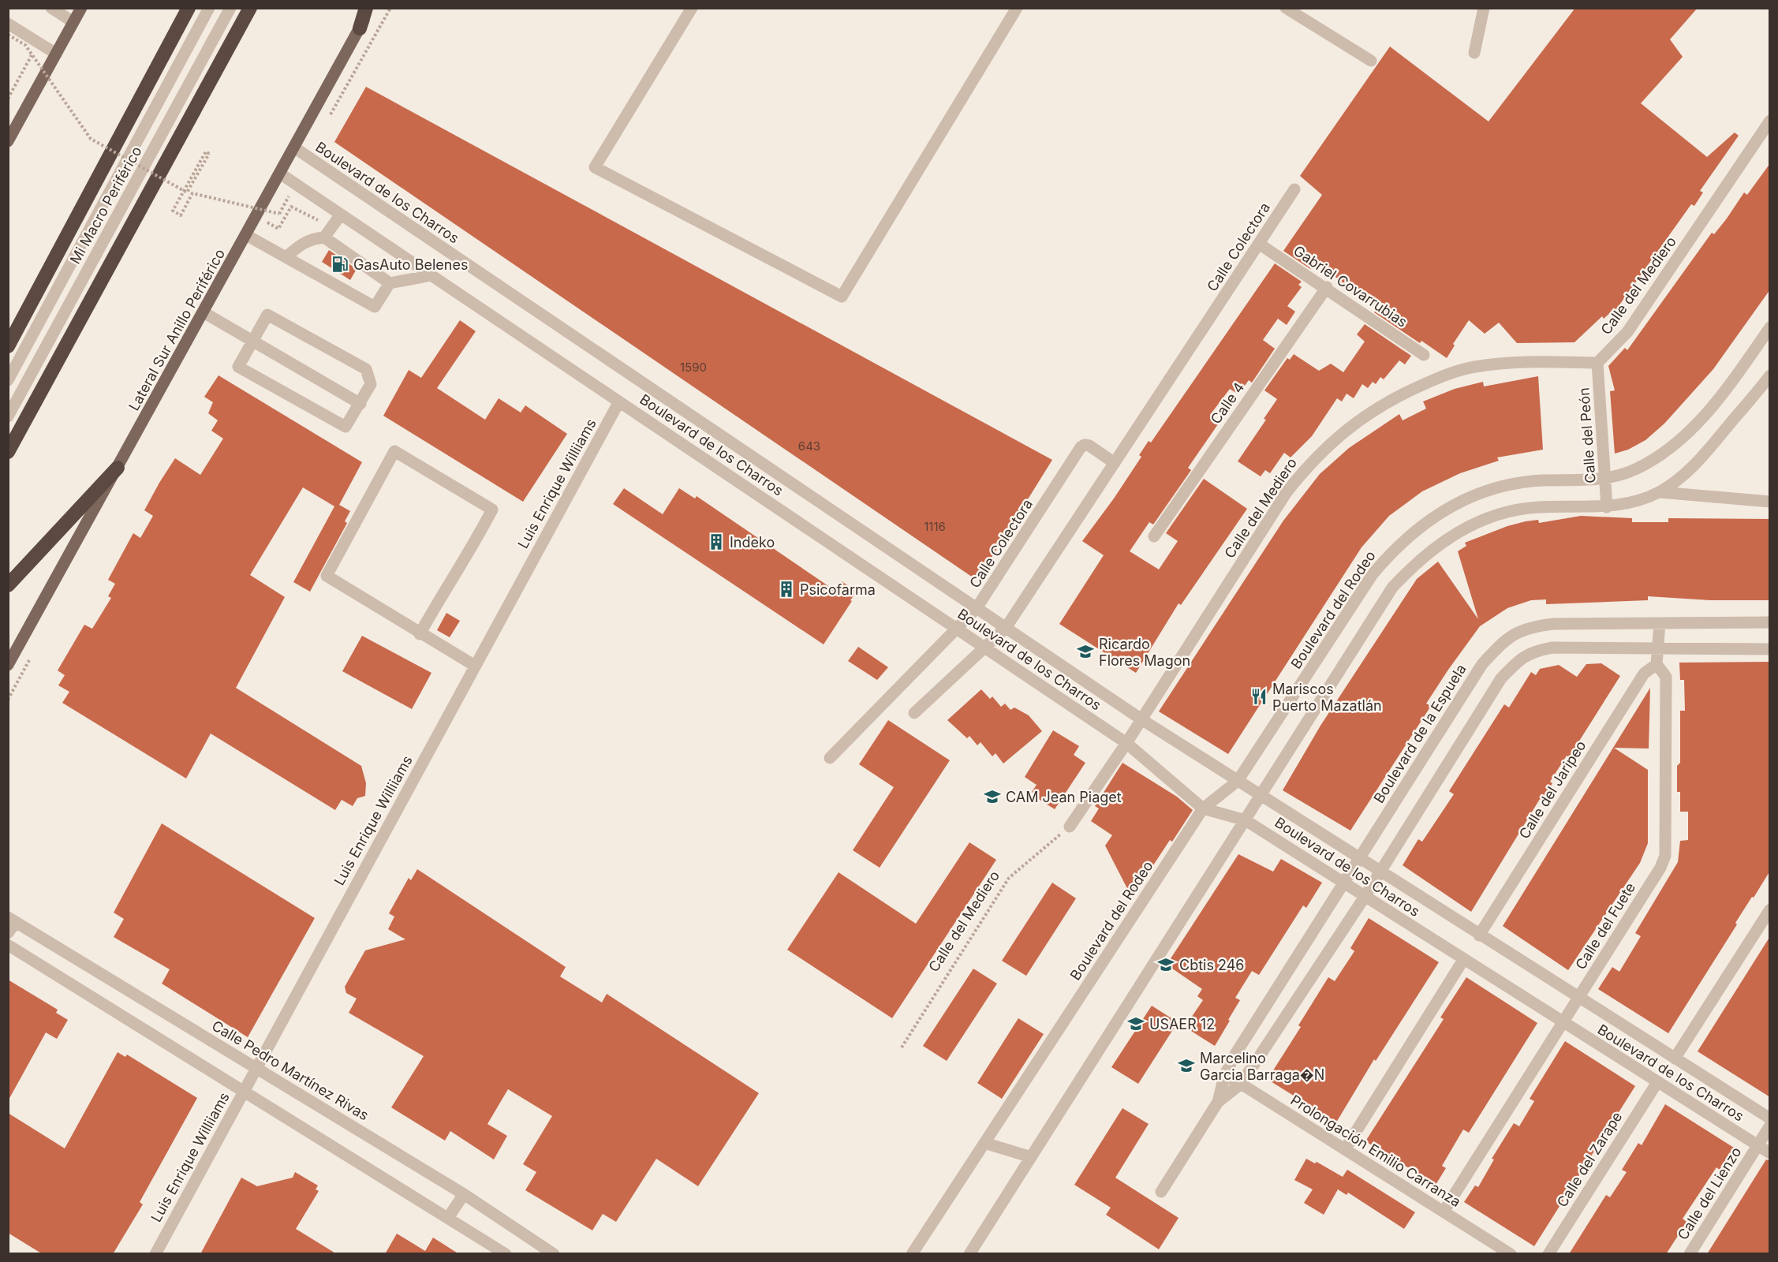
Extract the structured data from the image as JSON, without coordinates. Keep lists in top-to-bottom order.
{
  "streets": {
    "main road": ["Lateral Sur Anillo Periférico"],
    "street": [
      "Boulevard de los Charros",
      "Mi Macro Periférico",
      "Calle Colectora",
      "Calle del Mediero",
      "Gabriel Covarrubias",
      "Calle 4",
      "Calle del Peón",
      "Luis Enrique Williiams",
      "Boulevard del Rodeo",
      "Boulevard de la Espuela",
      "Calle del Jaripeo",
      "Calle del Fuete",
      "Calle Pedro Martínez Rivas",
      "Prolongación Emilio Carranza",
      "Calle del Zarape",
      "Calle del Lienzo"
    ]
  },
  "crossings": [
    ["Boulevard de los Charros", "Calle Colectora"],
    ["Boulevard de los Charros", "Calle del Mediero"],
    ["Boulevard de los Charros", "Lateral Sur Anillo Periférico"],
    ["Boulevard de los Charros", "Luis Enrique Williiams"],
    ["Boulevard de los Charros", "Boulevard del Rodeo"],
    ["Boulevard de los Charros", "Boulevard de la Espuela"],
    ["Boulevard de los Charros", "Calle del Jaripeo"],
    ["Boulevard de los Charros", "Calle del Fuete"],
    ["Boulevard de los Charros", "Calle del Zarape"],
    ["Boulevard de los Charros", "Calle del Lienzo"],
    ["Calle Colectora", "Gabriel Covarrubias"],
    ["Calle del Mediero", "Calle del Peón"],
    ["Gabriel Covarrubias", "Calle 4"],
    ["Calle del Peón", "Boulevard del Rodeo"],
    ["Luis Enrique Williiams", "Calle Pedro Martínez Rivas"],
    ["Boulevard de la Espuela", "Prolongación Emilio Carranza"],
    ["Calle del Jaripeo", "Calle del Fuete"],
    ["Calle del Fuete", "Prolongación Emilio Carranza"]
  ],
  "places": {
    "fuel station": ["GasAuto Belenes"],
    "building": ["Indeko", "Psicofarma"],
    "school or university": [
      "Ricardo Flores Magon",
      "CAM Jean Piaget",
      "Cbtis 246",
      "USAER 12",
      "Marcelino Garcia Barraga�N"
    ],
    "restaurant": ["Mariscos Puerto Mazatlán"]
  },
  "house_numbers": ["1590", "643", "1116"]
}
